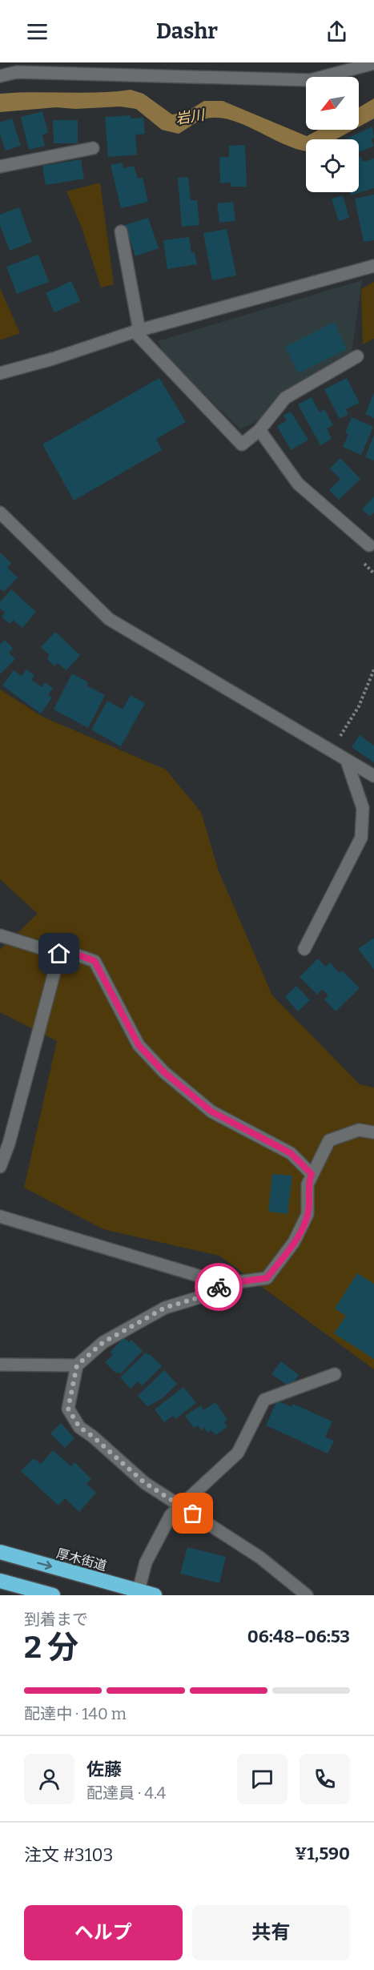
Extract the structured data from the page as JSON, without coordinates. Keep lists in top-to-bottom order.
{
  "streets": {
    "highway": ["厚木街道"]
  },
  "water": ["岩川"],
  "north": "bottom left",
  "page": {
    "header": "Dashr",
    "heading": ["2 分", "到着まで", "06:48–06:53"],
    "panel": [
      "佐藤",
      "配達員 · 4.4",
      "注文 #3103",
      "¥1,590"
    ],
    "bar": "配達中 · 140 m",
    "buttons": ["ヘルプ", "共有"]
  }
}
